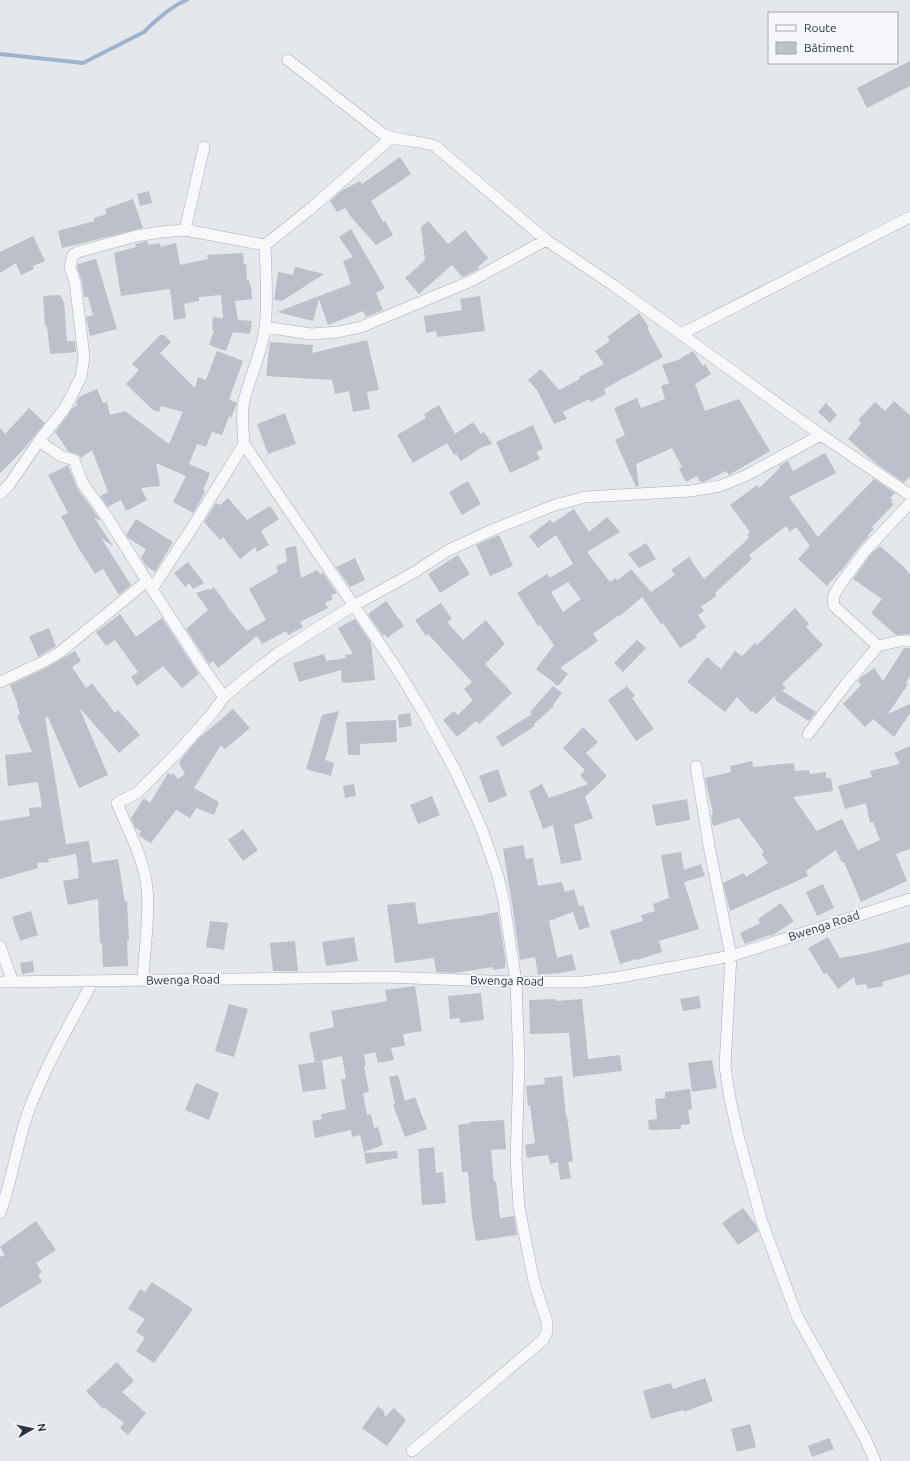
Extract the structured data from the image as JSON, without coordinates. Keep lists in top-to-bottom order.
{
  "streets": {
    "street": ["Bwenga Road"]
  },
  "legend": ["Route", "Bâtiment"],
  "north": "right"
}
